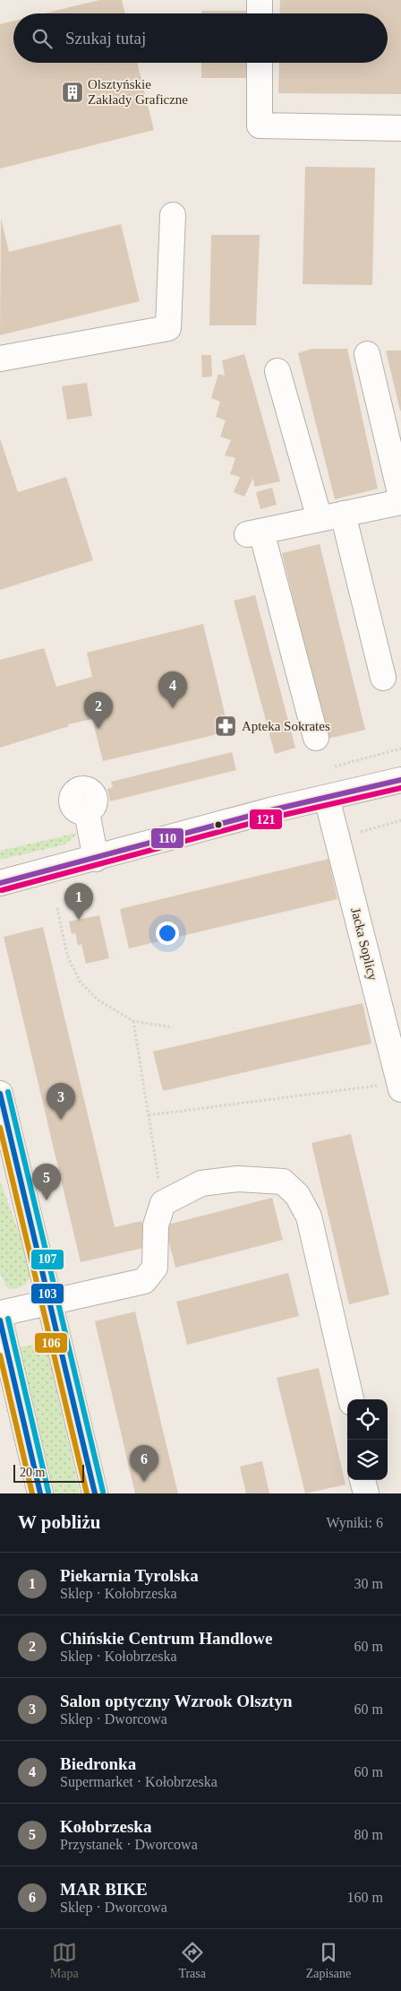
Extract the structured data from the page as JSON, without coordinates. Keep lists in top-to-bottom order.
{
  "streets": {
    "street": ["Jacka Soplicy"]
  },
  "places": {
    "building": ["Olsztyńskie Zakłady Graficzne"],
    "pharmacy": ["Apteka Sokrates"]
  },
  "lines": [
    "transit line 110",
    "transit line 121",
    "transit line 107",
    "transit line 103",
    "transit line 106"
  ],
  "scale_bar": "20 m",
  "page": {
    "search": "Szukaj tutaj",
    "pins": [
      "4",
      "2",
      "1",
      "3",
      "5",
      "6"
    ],
    "scale": "20 m",
    "heading": ["W pobliżu", "Wyniki: 6"],
    "list": [
      {
        "mark": "1",
        "name": "Piekarnia Tyrolska",
        "note": "Sklep · Kołobrzeska",
        "value": "30 m"
      },
      {
        "mark": "2",
        "name": "Chińskie Centrum Handlowe",
        "note": "Sklep · Kołobrzeska",
        "value": "60 m"
      },
      {
        "mark": "3",
        "name": "Salon optyczny Wzrook Olsztyn",
        "note": "Sklep · Dworcowa",
        "value": "60 m"
      },
      {
        "mark": "4",
        "name": "Biedronka",
        "note": "Supermarket · Kołobrzeska",
        "value": "60 m"
      },
      {
        "mark": "5",
        "name": "Kołobrzeska",
        "note": "Przystanek · Dworcowa",
        "value": "80 m"
      },
      {
        "mark": "6",
        "name": "MAR BIKE",
        "note": "Sklep · Dworcowa",
        "value": "160 m"
      }
    ],
    "nav": ["Mapa", "Trasa", "Zapisane"]
  }
}
